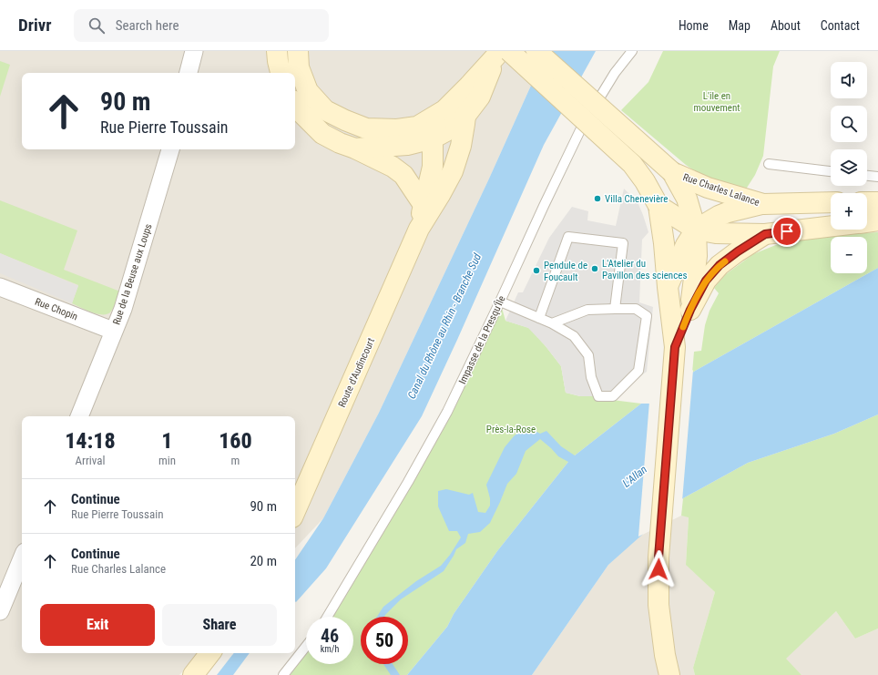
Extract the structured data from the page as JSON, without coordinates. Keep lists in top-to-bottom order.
{
  "streets": {
    "main road": ["Rue Charles Lalance", "Route d'Audincourt"],
    "street": ["Rue de la Beuse aux Loups", "Rue Chopin"],
    "lane": ["Impasse de la Presqu'Île"]
  },
  "crossings": [
    ["Rue de la Beuse aux Loups", "Rue Chopin"]
  ],
  "water": ["Canal du Rhône au Rhin - Branche Sud", "L'Allan"],
  "parks": ["L'ile en mouvement", "Près-la-Rose"],
  "places": ["Villa Chenevière", "L'Atelier du Pavillon des sciences", "Pendule de Foucault"],
  "page": {
    "header": "Drivr",
    "search": "Search here",
    "nav": [
      "Home",
      "Map",
      "About",
      "Contact"
    ],
    "map_buttons": ["+", "−"],
    "turn": ["90 m", "Rue Pierre Toussain"],
    "eta": [
      "14:18",
      "Arrival",
      "1",
      "min",
      "160",
      "m"
    ],
    "list": [
      {
        "name": "Continue",
        "note": "Rue Pierre Toussain",
        "value": "90 m"
      },
      {
        "name": "Continue",
        "note": "Rue Charles Lalance",
        "value": "20 m"
      }
    ],
    "buttons": ["Exit", "Share"],
    "speed": "46 km/h",
    "limit": "50"
  }
}
